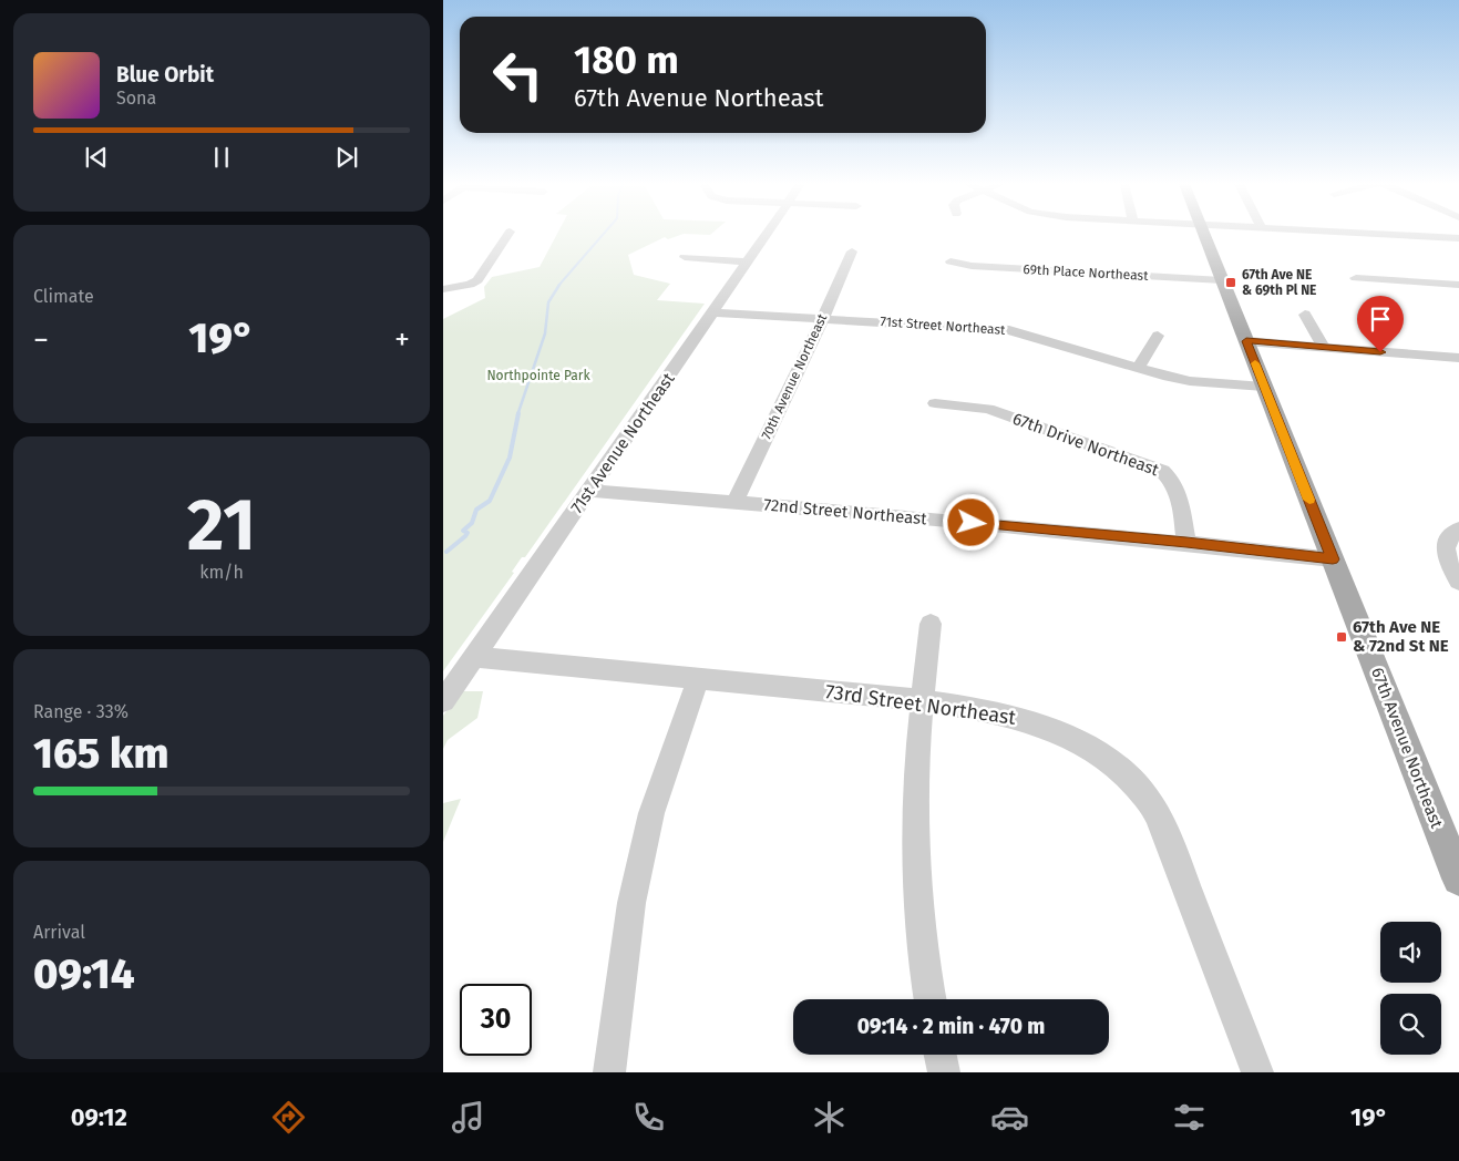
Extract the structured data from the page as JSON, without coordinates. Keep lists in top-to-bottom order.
{
  "streets": {
    "main road": ["67th Avenue Northeast"],
    "street": [
      "69th Place Northeast",
      "71st Street Northeast",
      "70th Avenue Northeast",
      "71st Avenue Northeast",
      "67th Drive Northeast",
      "72nd Street Northeast",
      "73rd Street Northeast"
    ]
  },
  "crossings": [
    ["69th Place Northeast", "67th Avenue Northeast"],
    ["71st Street Northeast", "70th Avenue Northeast"],
    ["71st Street Northeast", "71st Avenue Northeast"],
    ["71st Street Northeast", "67th Avenue Northeast"],
    ["70th Avenue Northeast", "72nd Street Northeast"],
    ["71st Avenue Northeast", "72nd Street Northeast"],
    ["71st Avenue Northeast", "73rd Street Northeast"],
    ["67th Drive Northeast", "72nd Street Northeast"],
    ["72nd Street Northeast", "67th Avenue Northeast"]
  ],
  "parks": ["Northpointe Park"],
  "places": {
    "transit": ["67th Ave NE & 69th Pl NE", "67th Ave NE & 72nd St NE"]
  },
  "page": {
    "turn": ["180 m", "67th Avenue Northeast"],
    "song": ["Blue Orbit", "Sona"],
    "tile": [
      "Climate",
      ["21", "km/h"],
      ["Range · 33%", "165 km"],
      ["Arrival", "09:14"]
    ],
    "heat": ["−", "19°", "+"],
    "limit": "30",
    "trip": "09:14 · 2 min · 470 m",
    "tabs": ["09:12", "19°"]
  }
}
